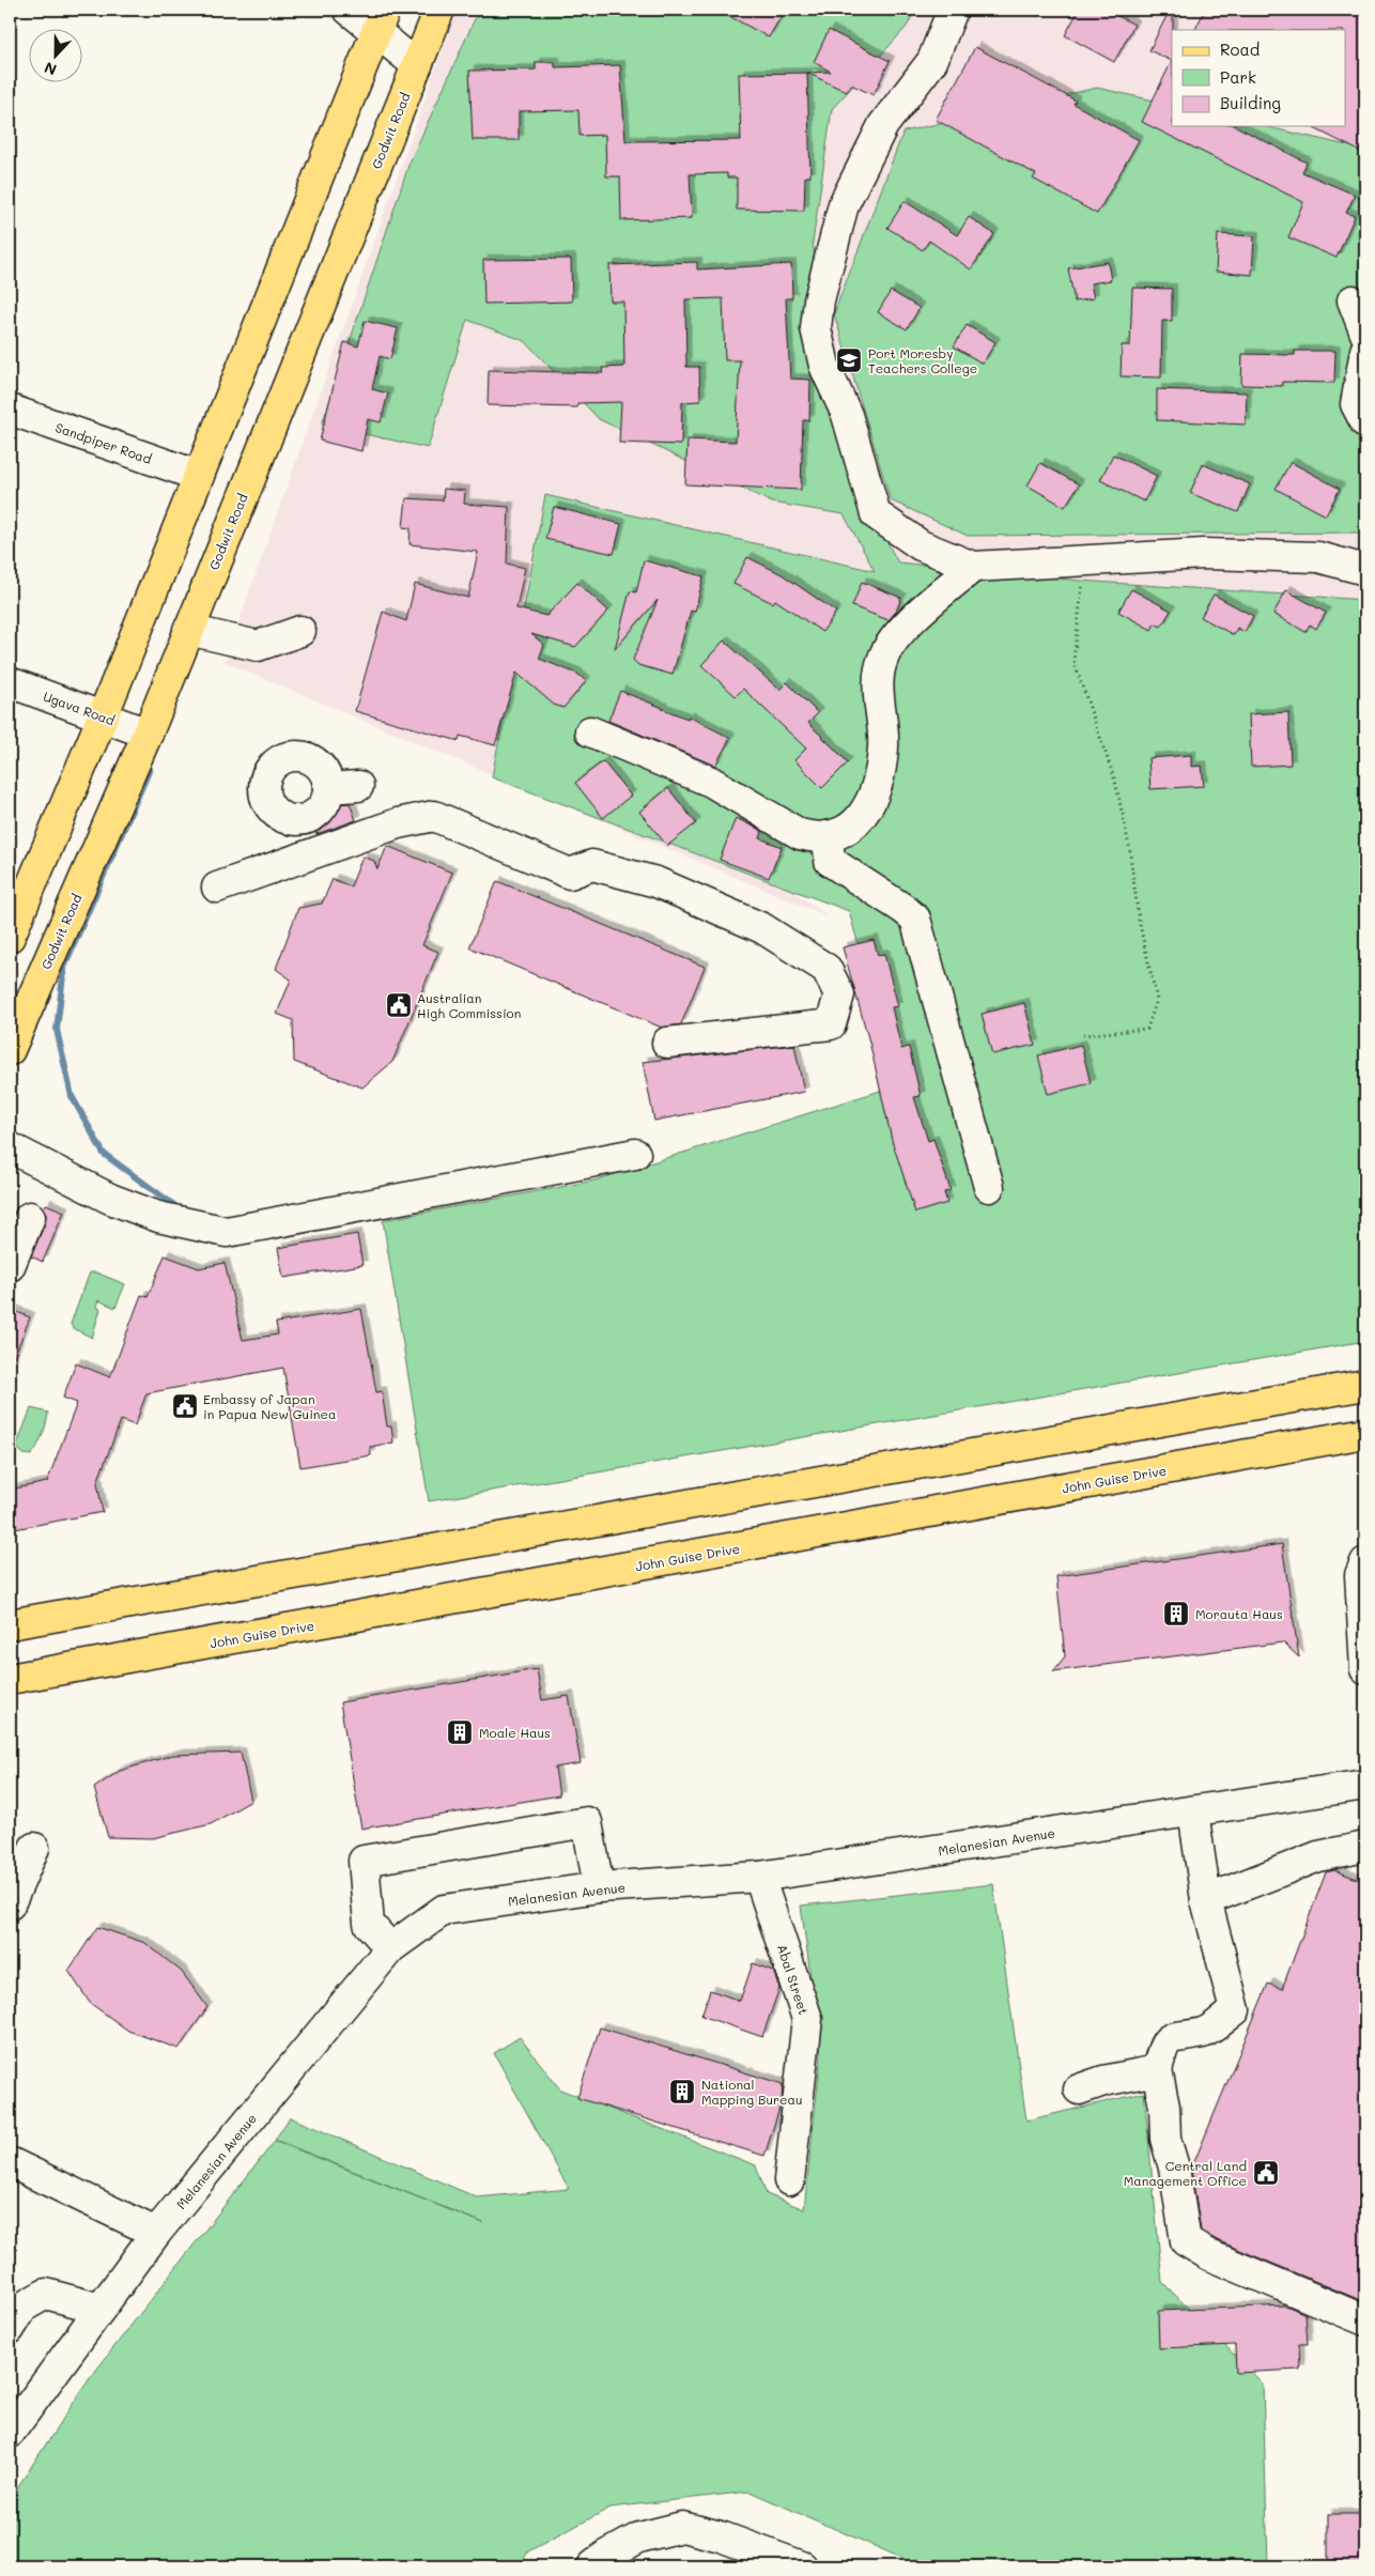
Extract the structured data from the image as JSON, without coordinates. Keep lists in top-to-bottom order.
{
  "streets": {
    "main road": ["Godwit Road", "John Guise Drive"],
    "street": [
      "Sandpiper Road",
      "Ugava Road",
      "Melanesian Avenue",
      "Abal Street"
    ]
  },
  "crossings": [
    ["Godwit Road", "Ugava Road"],
    ["Melanesian Avenue", "Abal Street"]
  ],
  "places": {
    "school or university": ["Port Moresby Teachers College"],
    "public building": ["Australian High Commission", "Embassy of Japan in Papua New Guinea", "Central Land Management Office"],
    "building": ["Morauta Haus", "Moale Haus", "National Mapping Bureau"]
  },
  "legend": ["Road", "Park", "Building"],
  "north": "bottom"
}
